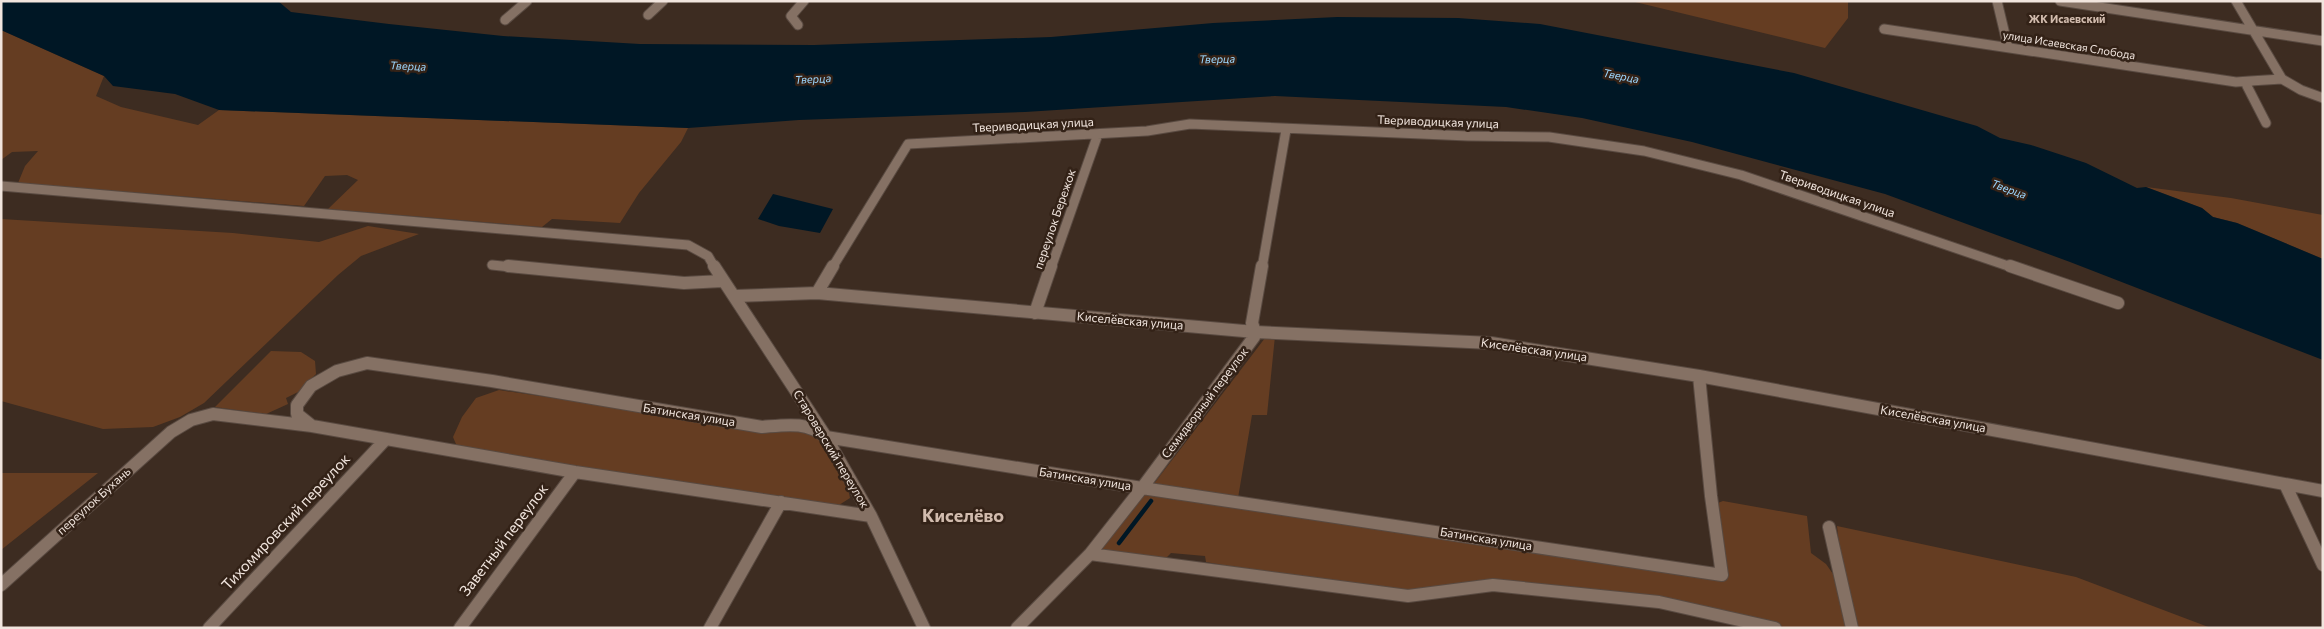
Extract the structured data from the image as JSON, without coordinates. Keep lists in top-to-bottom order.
{
  "streets": {
    "street": [
      "улица Исаевская Слобода",
      "Твериводицкая улица",
      "переулок Бережок",
      "Киселёвская улица",
      "Семидворный переулок",
      "Батинская улица",
      "Староверский переулок",
      "переулок Бухань",
      "Тихомировский переулок",
      "Заветный переулок"
    ]
  },
  "crossings": [
    ["Твериводицкая улица", "переулок Бережок"],
    ["Твериводицкая улица", "Киселёвская улица"],
    ["переулок Бережок", "Киселёвская улица"],
    ["Киселёвская улица", "Семидворный переулок"],
    ["Киселёвская улица", "Батинская улица"],
    ["Киселёвская улица", "Староверский переулок"],
    ["Семидворный переулок", "Батинская улица"],
    ["Батинская улица", "Староверский переулок"],
    ["Батинская улица", "переулок Бухань"]
  ],
  "districts": ["ЖК Исаевский", "Киселёво"],
  "water": ["Тверца"]
}
